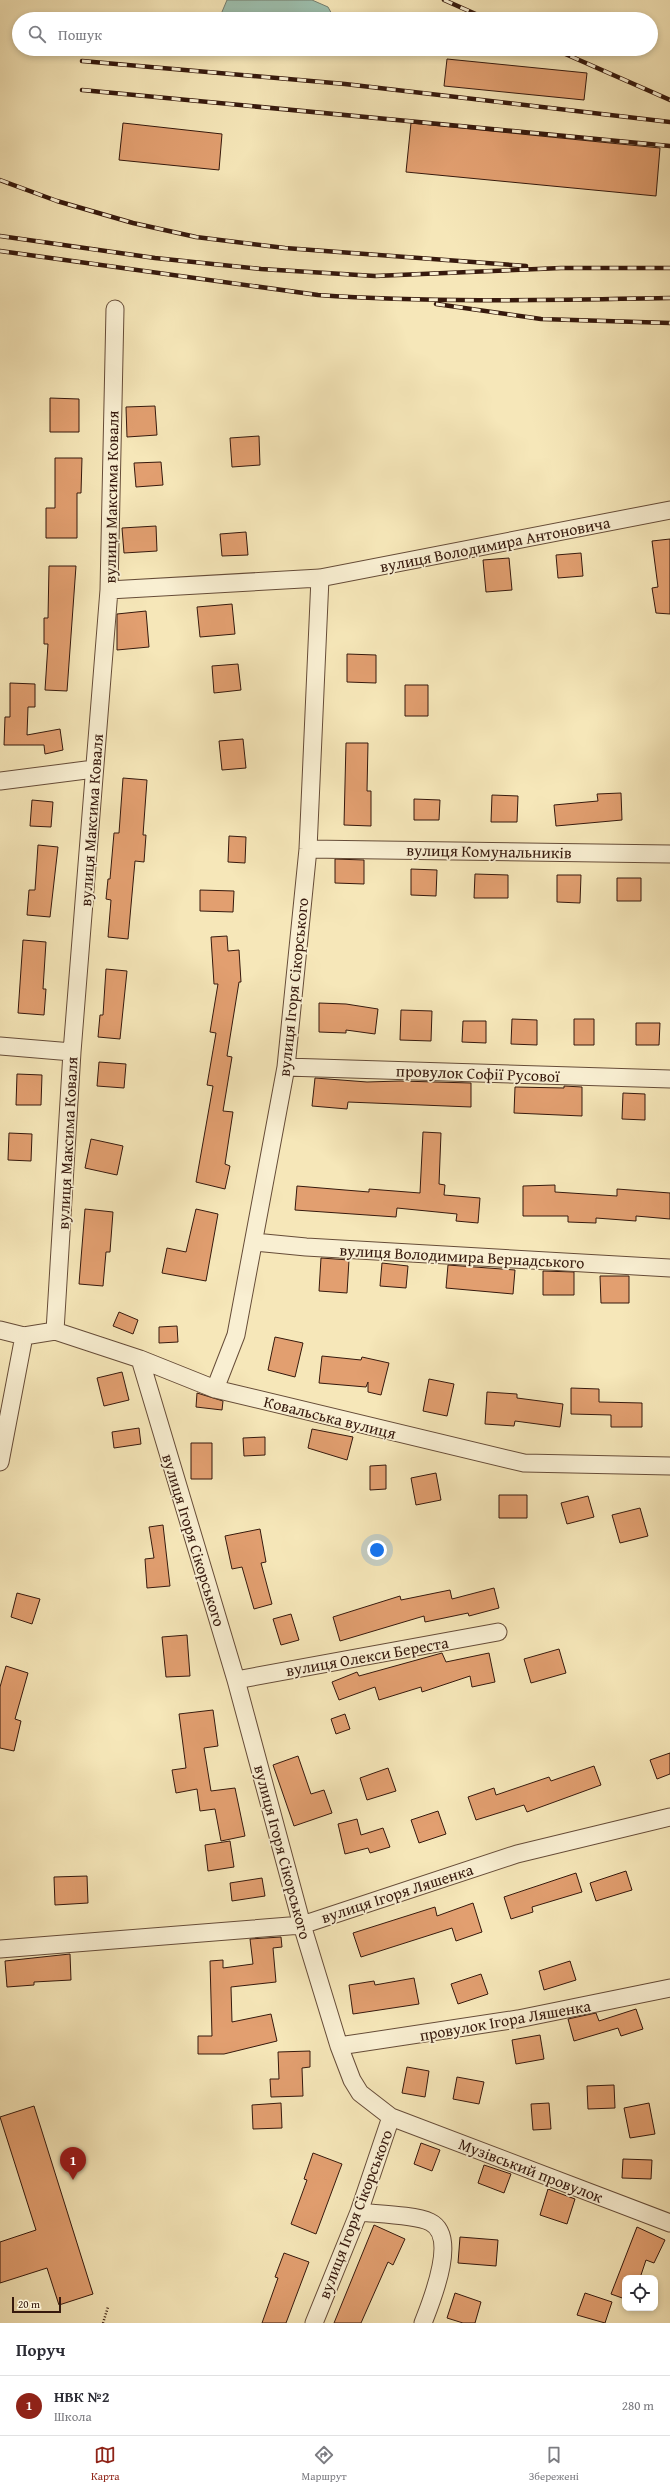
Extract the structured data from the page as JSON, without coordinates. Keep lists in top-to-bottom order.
{
  "streets": {
    "street": [
      "вулиця Максима Коваля",
      "вулиця Володимира Антоновича",
      "вулиця Комунальників",
      "вулиця Ігоря Сікорського",
      "провулок Софії Русової",
      "вулиця Володимира Вернадського",
      "Ковальська вулиця",
      "вулиця Олекси Береста",
      "вулиця Ігоря Ляшенка",
      "провулок Ігора Ляшенка",
      "Музівський провулок"
    ]
  },
  "crossings": [
    ["вулиця Максима Коваля", "вулиця Володимира Антоновича"],
    ["вулиця Максима Коваля", "Ковальська вулиця"],
    ["вулиця Володимира Антоновича", "вулиця Ігоря Сікорського"],
    ["вулиця Комунальників", "вулиця Ігоря Сікорського"],
    ["вулиця Ігоря Сікорського", "провулок Софії Русової"],
    ["вулиця Ігоря Сікорського", "вулиця Володимира Вернадського"],
    ["вулиця Ігоря Сікорського", "Ковальська вулиця"],
    ["вулиця Ігоря Сікорського", "вулиця Олекси Береста"],
    ["вулиця Ігоря Сікорського", "вулиця Ігоря Ляшенка"],
    ["вулиця Ігоря Сікорського", "провулок Ігора Ляшенка"],
    ["вулиця Ігоря Сікорського", "Музівський провулок"]
  ],
  "scale_bar": "20 m",
  "page": {
    "search": "Пошук",
    "pins": "1",
    "scale": "20 m",
    "heading": "Поруч",
    "list": [
      {
        "mark": "1",
        "name": "НВК №2",
        "note": "Школа",
        "value": "280 m"
      }
    ],
    "nav": ["Карта", "Маршрут", "Збережені"]
  }
}
